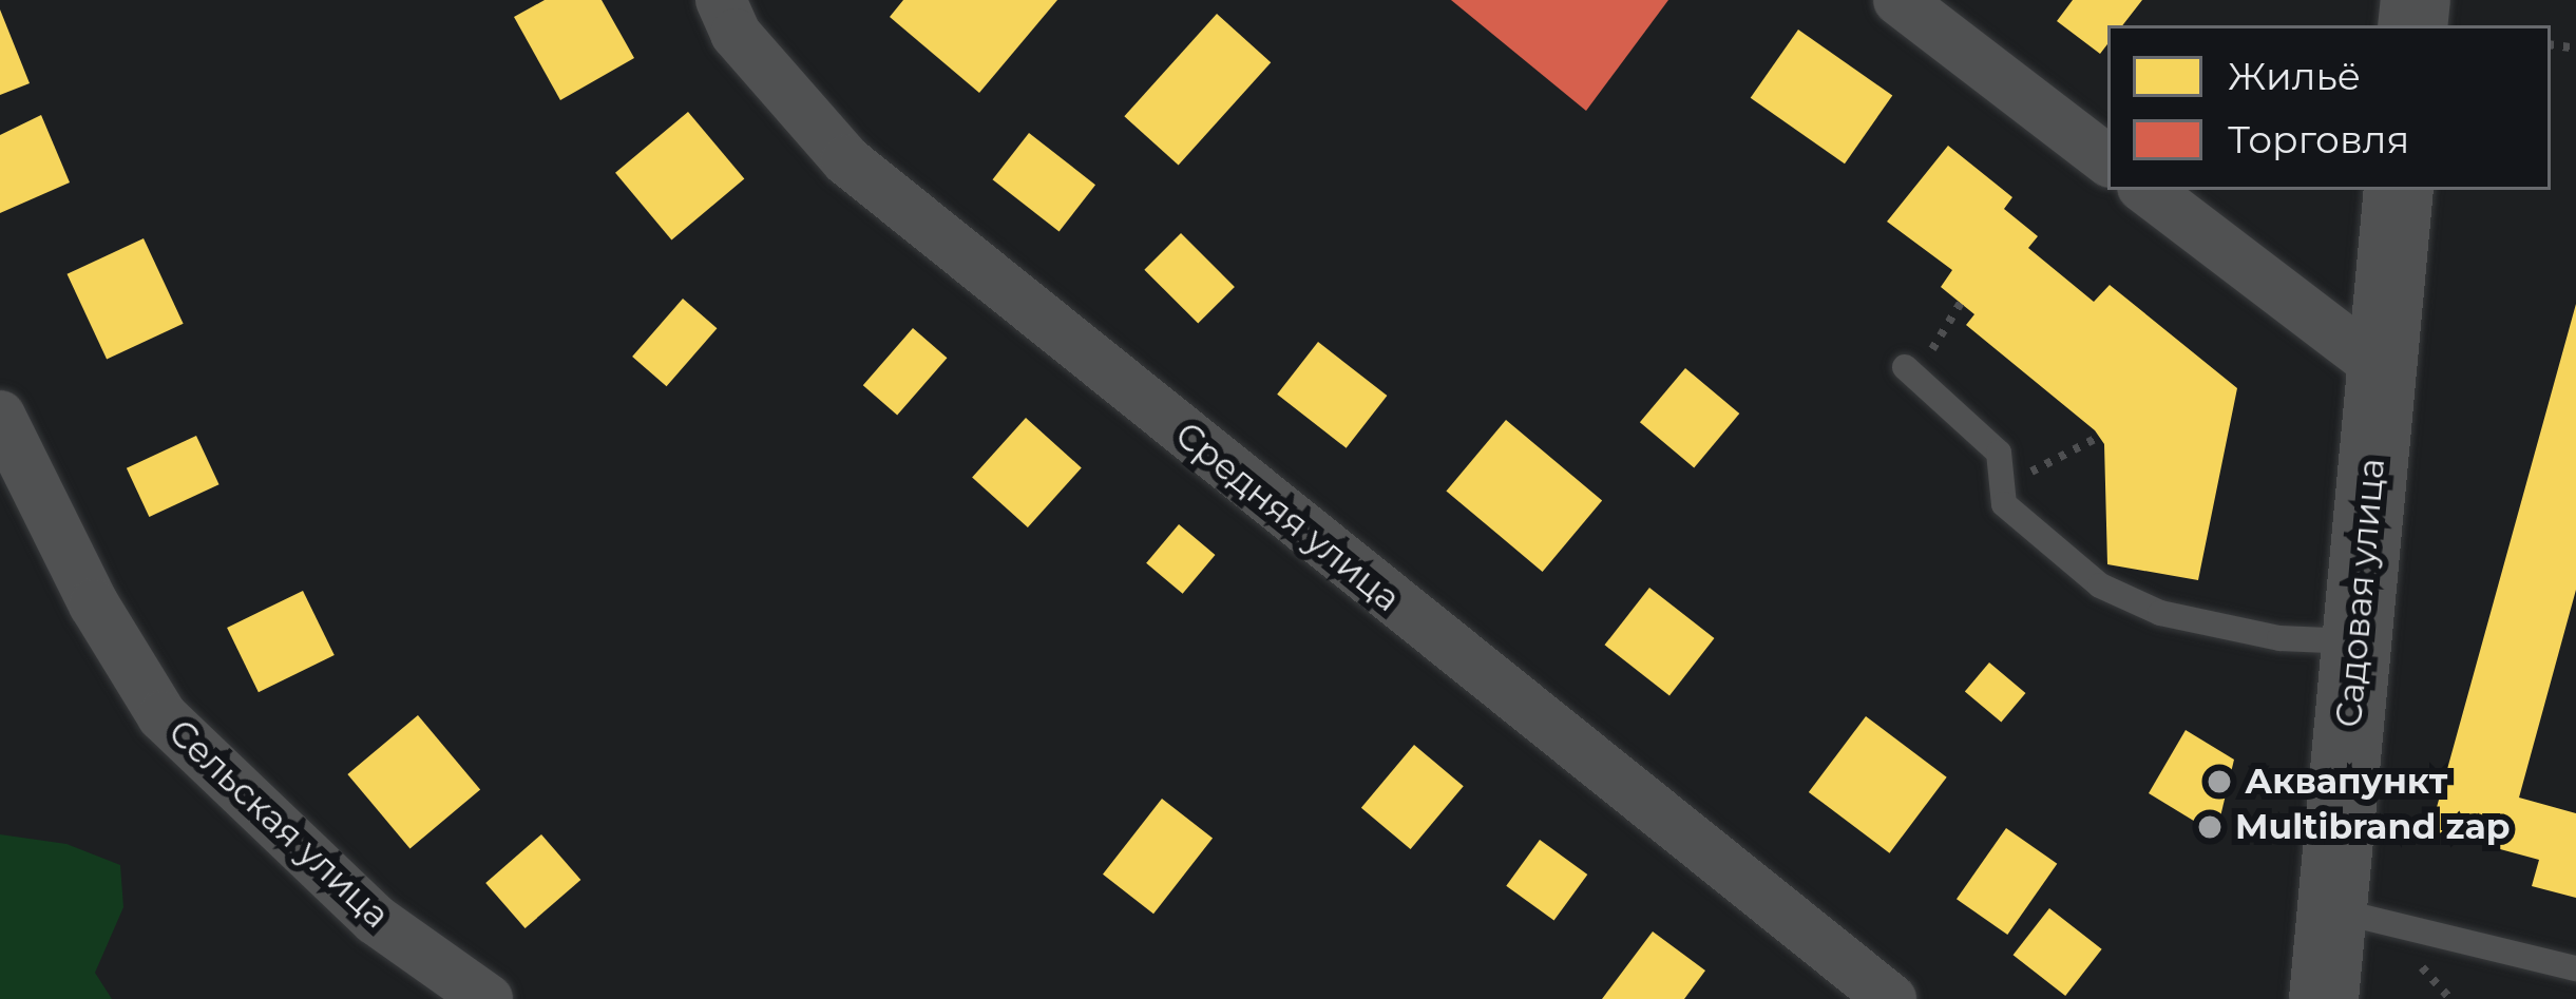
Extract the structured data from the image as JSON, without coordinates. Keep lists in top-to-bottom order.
{
  "streets": {
    "main road": ["Садовая улица"],
    "street": ["Средняя улица", "Сельская улица"]
  },
  "places": ["Аквапункт", "Multibrand zap"],
  "legend": ["Жильё", "Торговля"]
}
